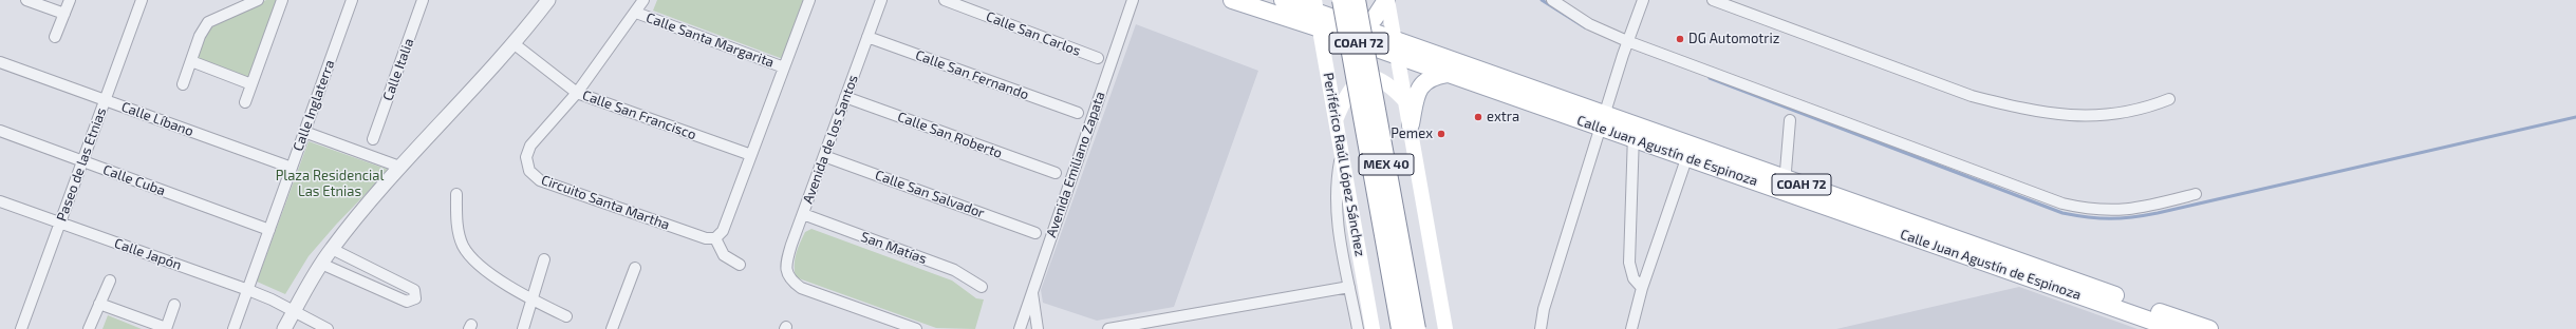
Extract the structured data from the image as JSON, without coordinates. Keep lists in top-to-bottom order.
{
  "streets": {
    "highway": ["Periférico Raúl López Sánchez", "MEX 40"],
    "main road": ["COAH 72", "Calle Juan Agustín de Espinoza"],
    "street": [
      "Calle San Carlos",
      "Calle Santa Margarita",
      "Calle Italia",
      "Calle San Fernando",
      "Calle Inglaterra",
      "Calle San Francisco",
      "Calle Líbano",
      "Calle San Roberto",
      "Avenida de los Santos",
      "Paseo de las Etnias",
      "Avenida Emiliano Zapata",
      "Calle Cuba",
      "Calle San Salvador",
      "Circuito Santa Martha",
      "San Matías",
      "Calle Japón"
    ]
  },
  "crossings": [
    ["Calle Santa Margarita", "Circuito Santa Martha"],
    ["Calle San Fernando", "Avenida de los Santos"],
    ["Calle Inglaterra", "Calle Líbano"],
    ["Calle Inglaterra", "Calle Cuba"],
    ["Calle Inglaterra", "Calle Japón"],
    ["Calle San Francisco", "Circuito Santa Martha"],
    ["Calle Líbano", "Paseo de las Etnias"],
    ["Calle San Roberto", "Avenida de los Santos"],
    ["Avenida de los Santos", "Calle San Salvador"],
    ["Avenida de los Santos", "San Matías"],
    ["Calle Juan Agustín de Espinoza", "Periférico Raúl López Sánchez"],
    ["Paseo de las Etnias", "Calle Cuba"],
    ["Paseo de las Etnias", "Calle Japón"]
  ],
  "parks": ["Plaza Residencial Las Etnias"],
  "places": ["DG Automotriz", "extra", "Pemex"]
}
